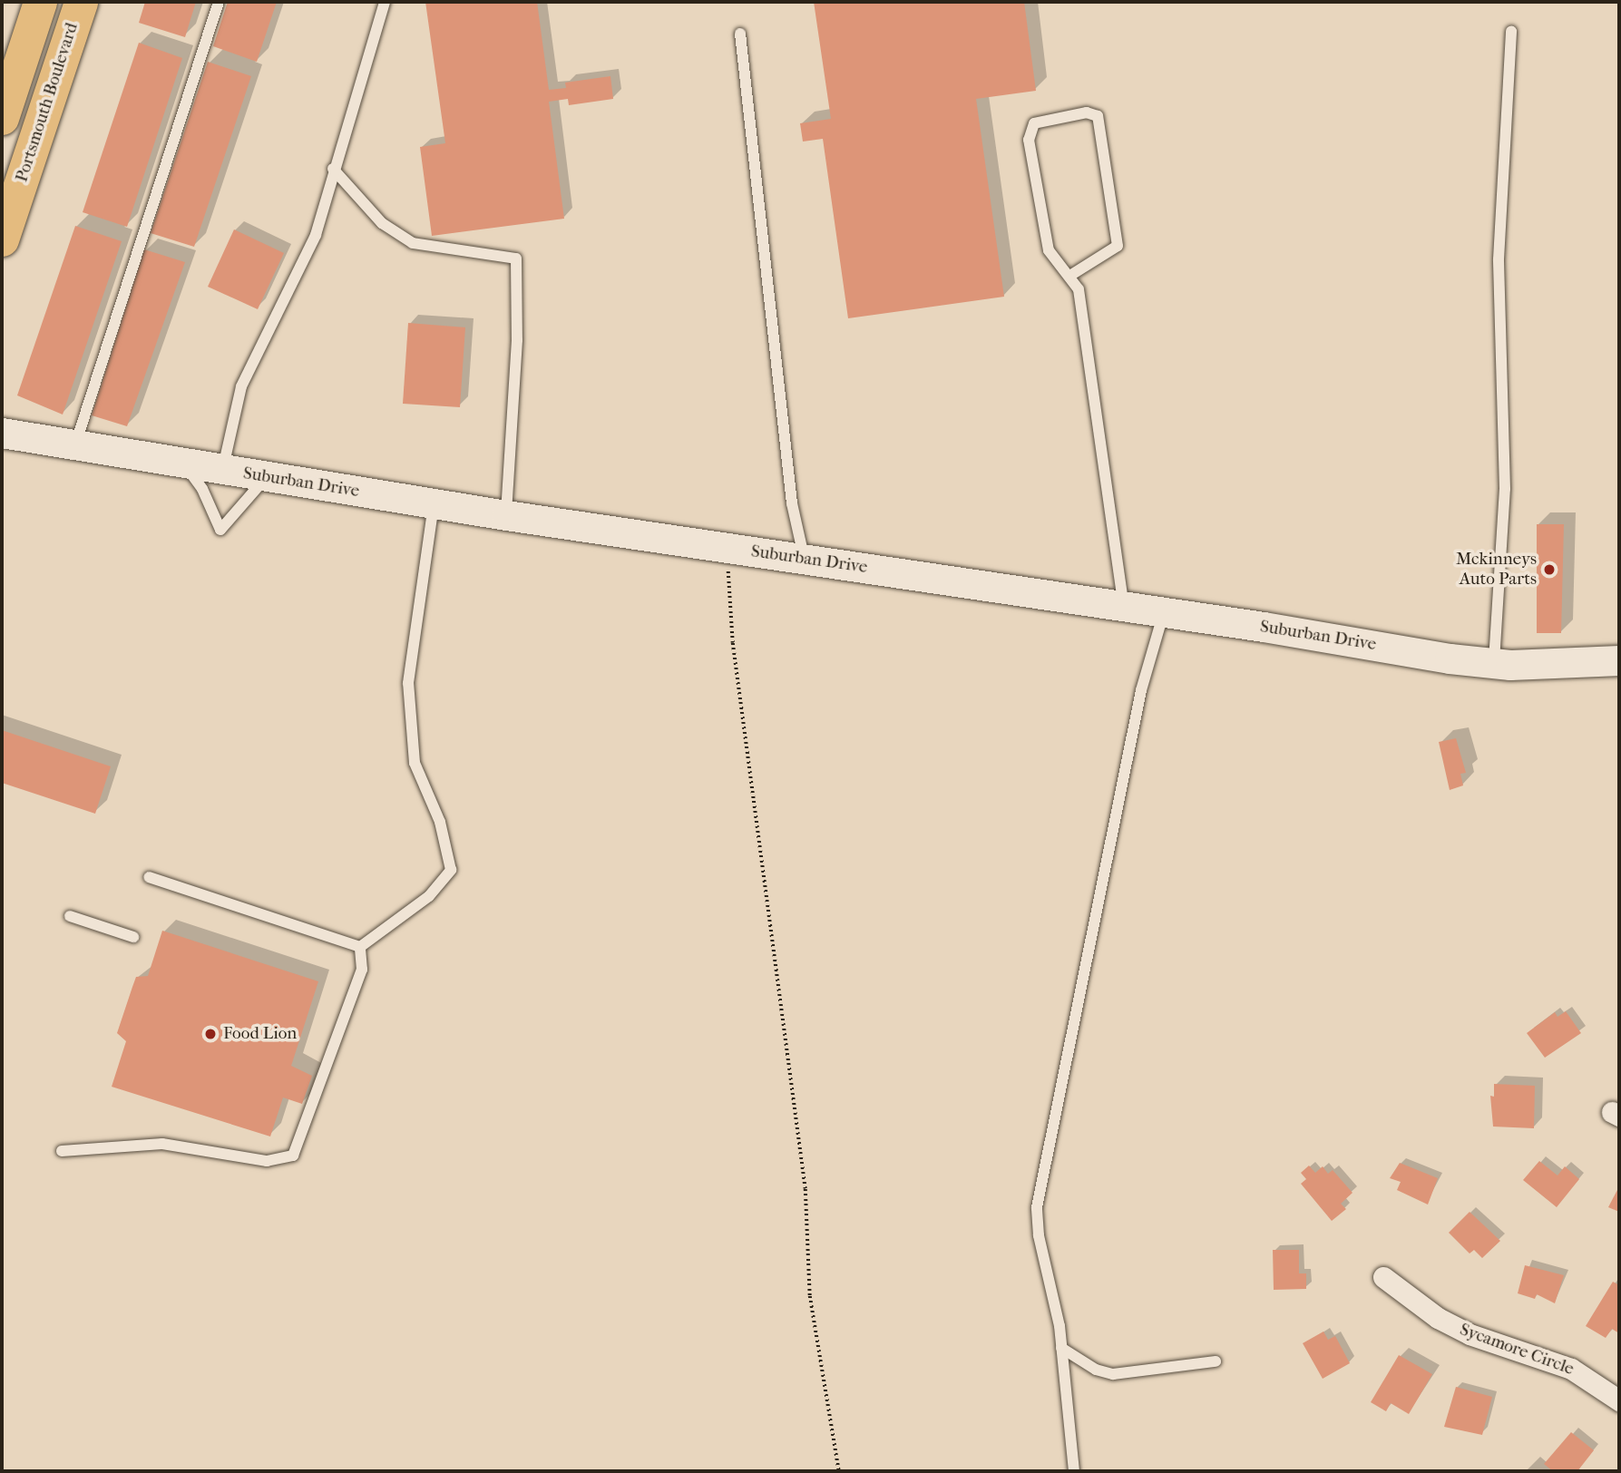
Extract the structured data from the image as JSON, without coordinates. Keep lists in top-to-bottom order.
{
  "streets": {
    "main road": ["Portsmouth Boulevard", "Suburban Drive"],
    "street": ["Sycamore Circle"]
  },
  "places": ["Mckinneys Auto Parts", "Food Lion"]
}
